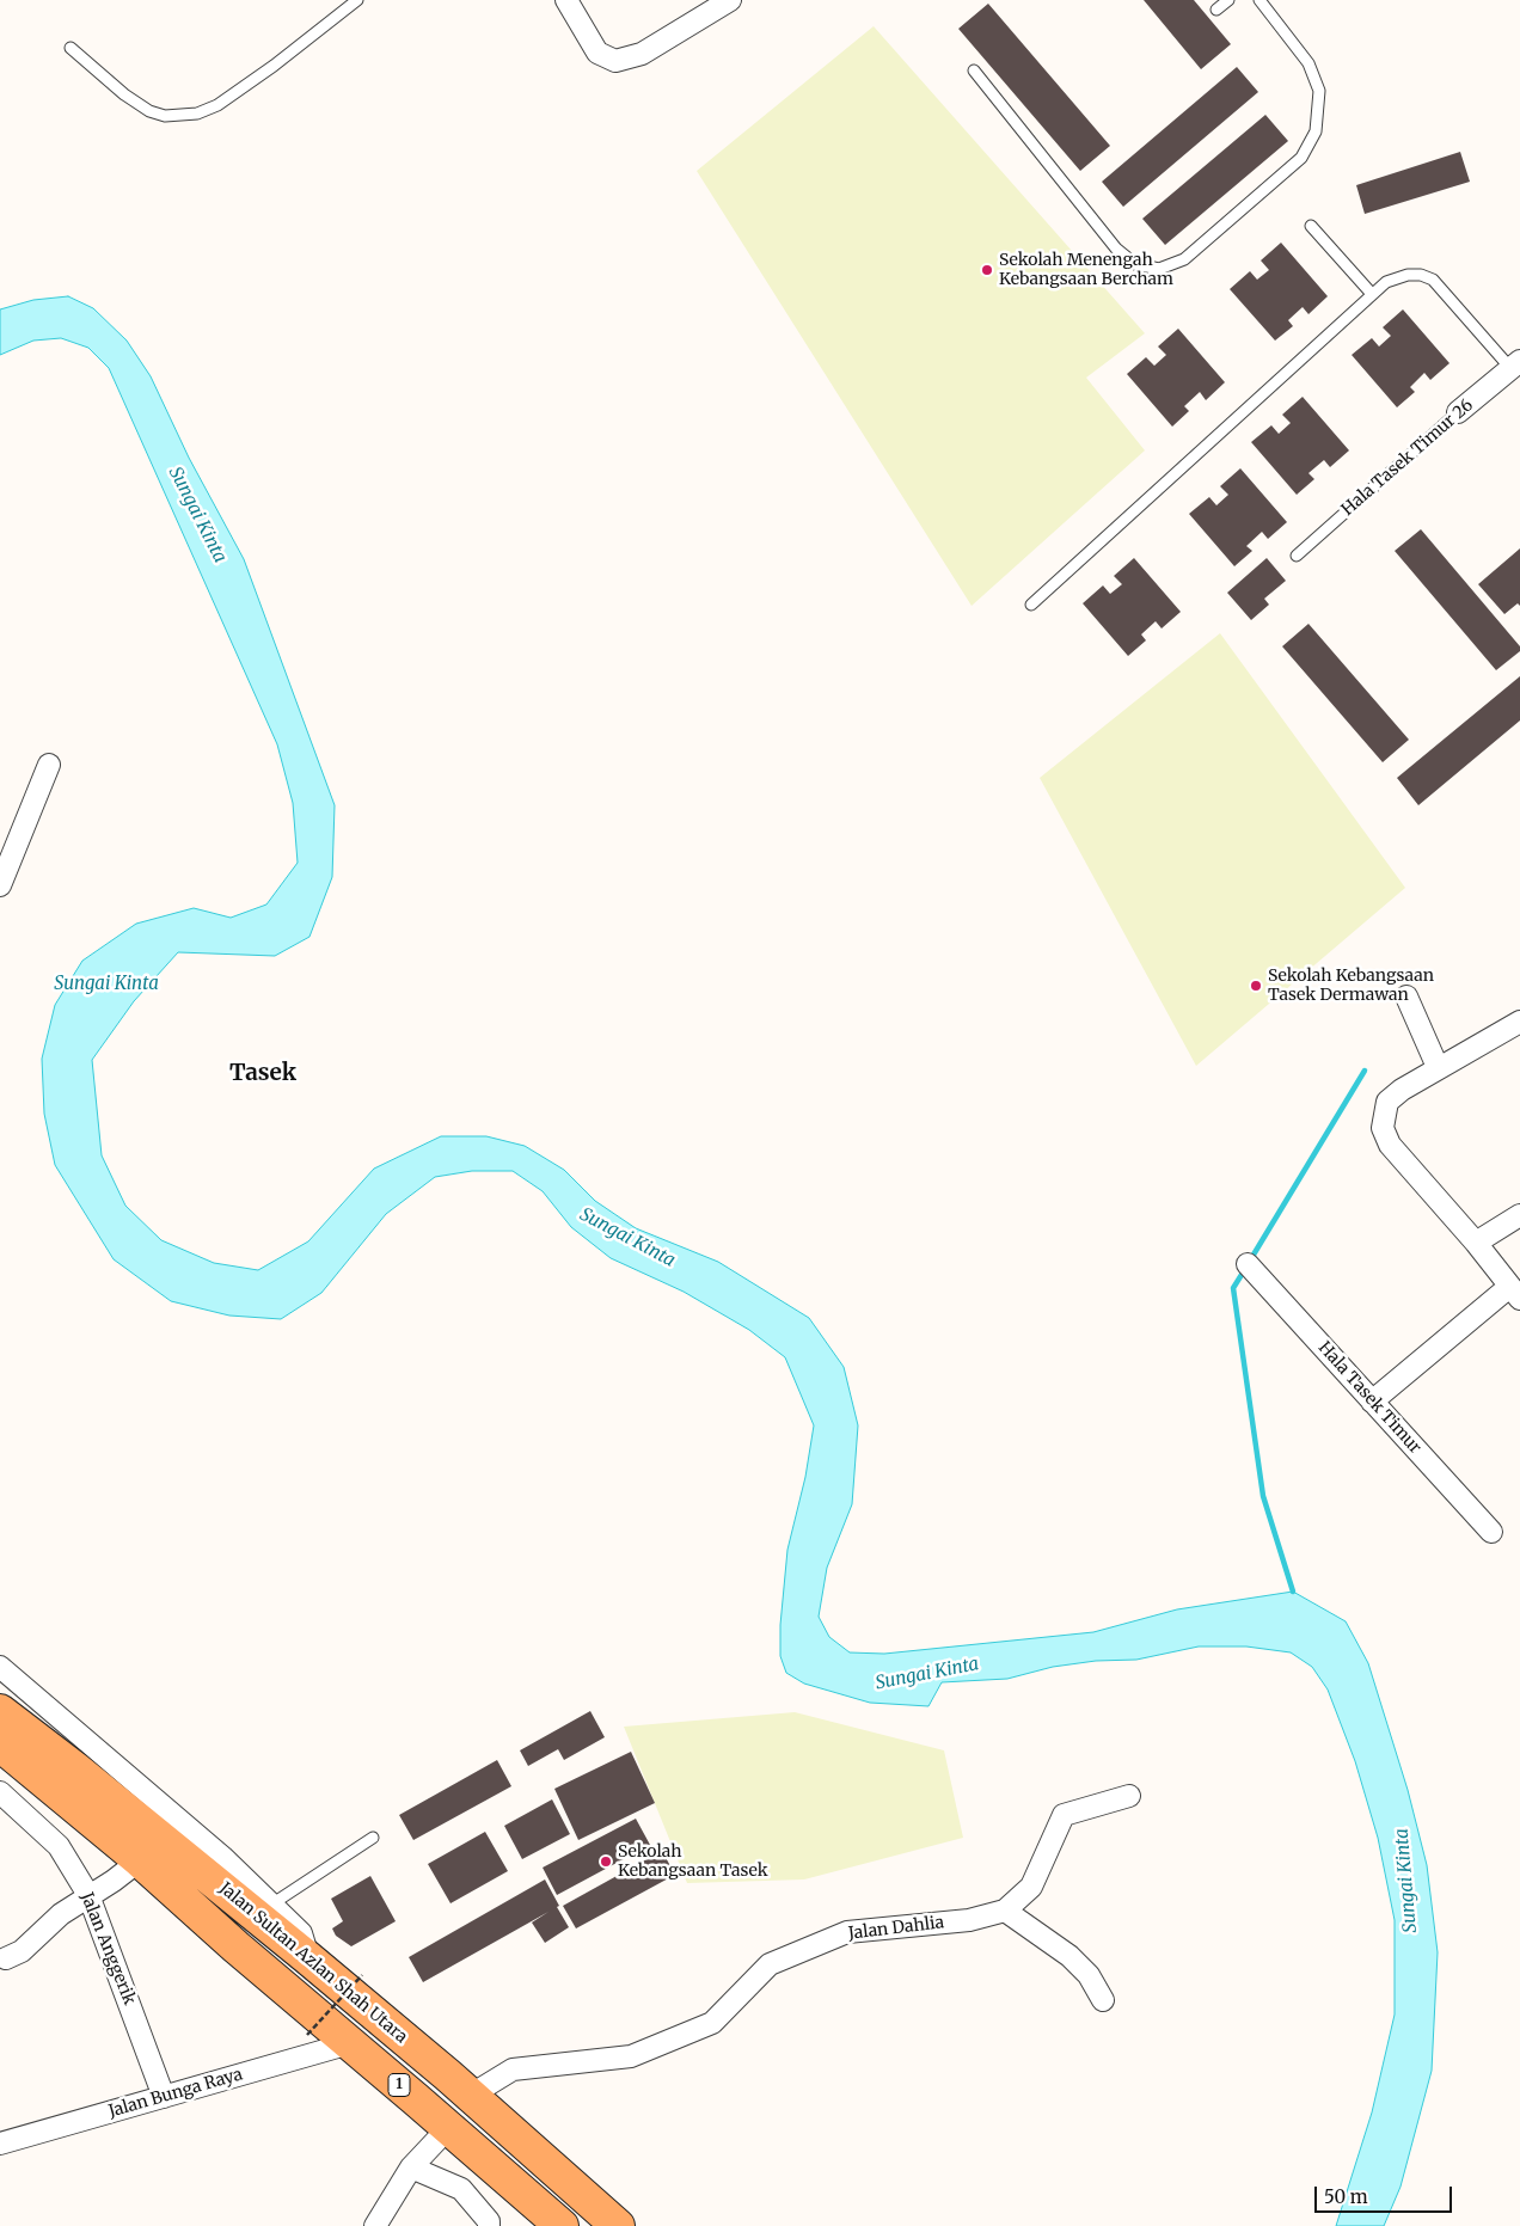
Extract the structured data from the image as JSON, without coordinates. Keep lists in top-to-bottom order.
{
  "streets": {
    "main road": ["Jalan Sultan Azlan Shah Utara", "1"],
    "street": [
      "Hala Tasek Timur 26",
      "Hala Tasek Timur",
      "Jalan Dahlia",
      "Jalan Anggerik",
      "Jalan Bunga Raya"
    ]
  },
  "crossings": [
    ["Jalan Dahlia", "Jalan Sultan Azlan Shah Utara"],
    ["Jalan Anggerik", "Jalan Bunga Raya"],
    ["1", "Jalan Bunga Raya"]
  ],
  "districts": ["Tasek"],
  "water": ["Sungai Kinta"],
  "places": ["Sekolah Menengah Kebangsaan Bercham", "Sekolah Kebangsaan Tasek Dermawan", "Sekolah Kebangsaan Tasek"],
  "scale_bar": "50 m"
}
